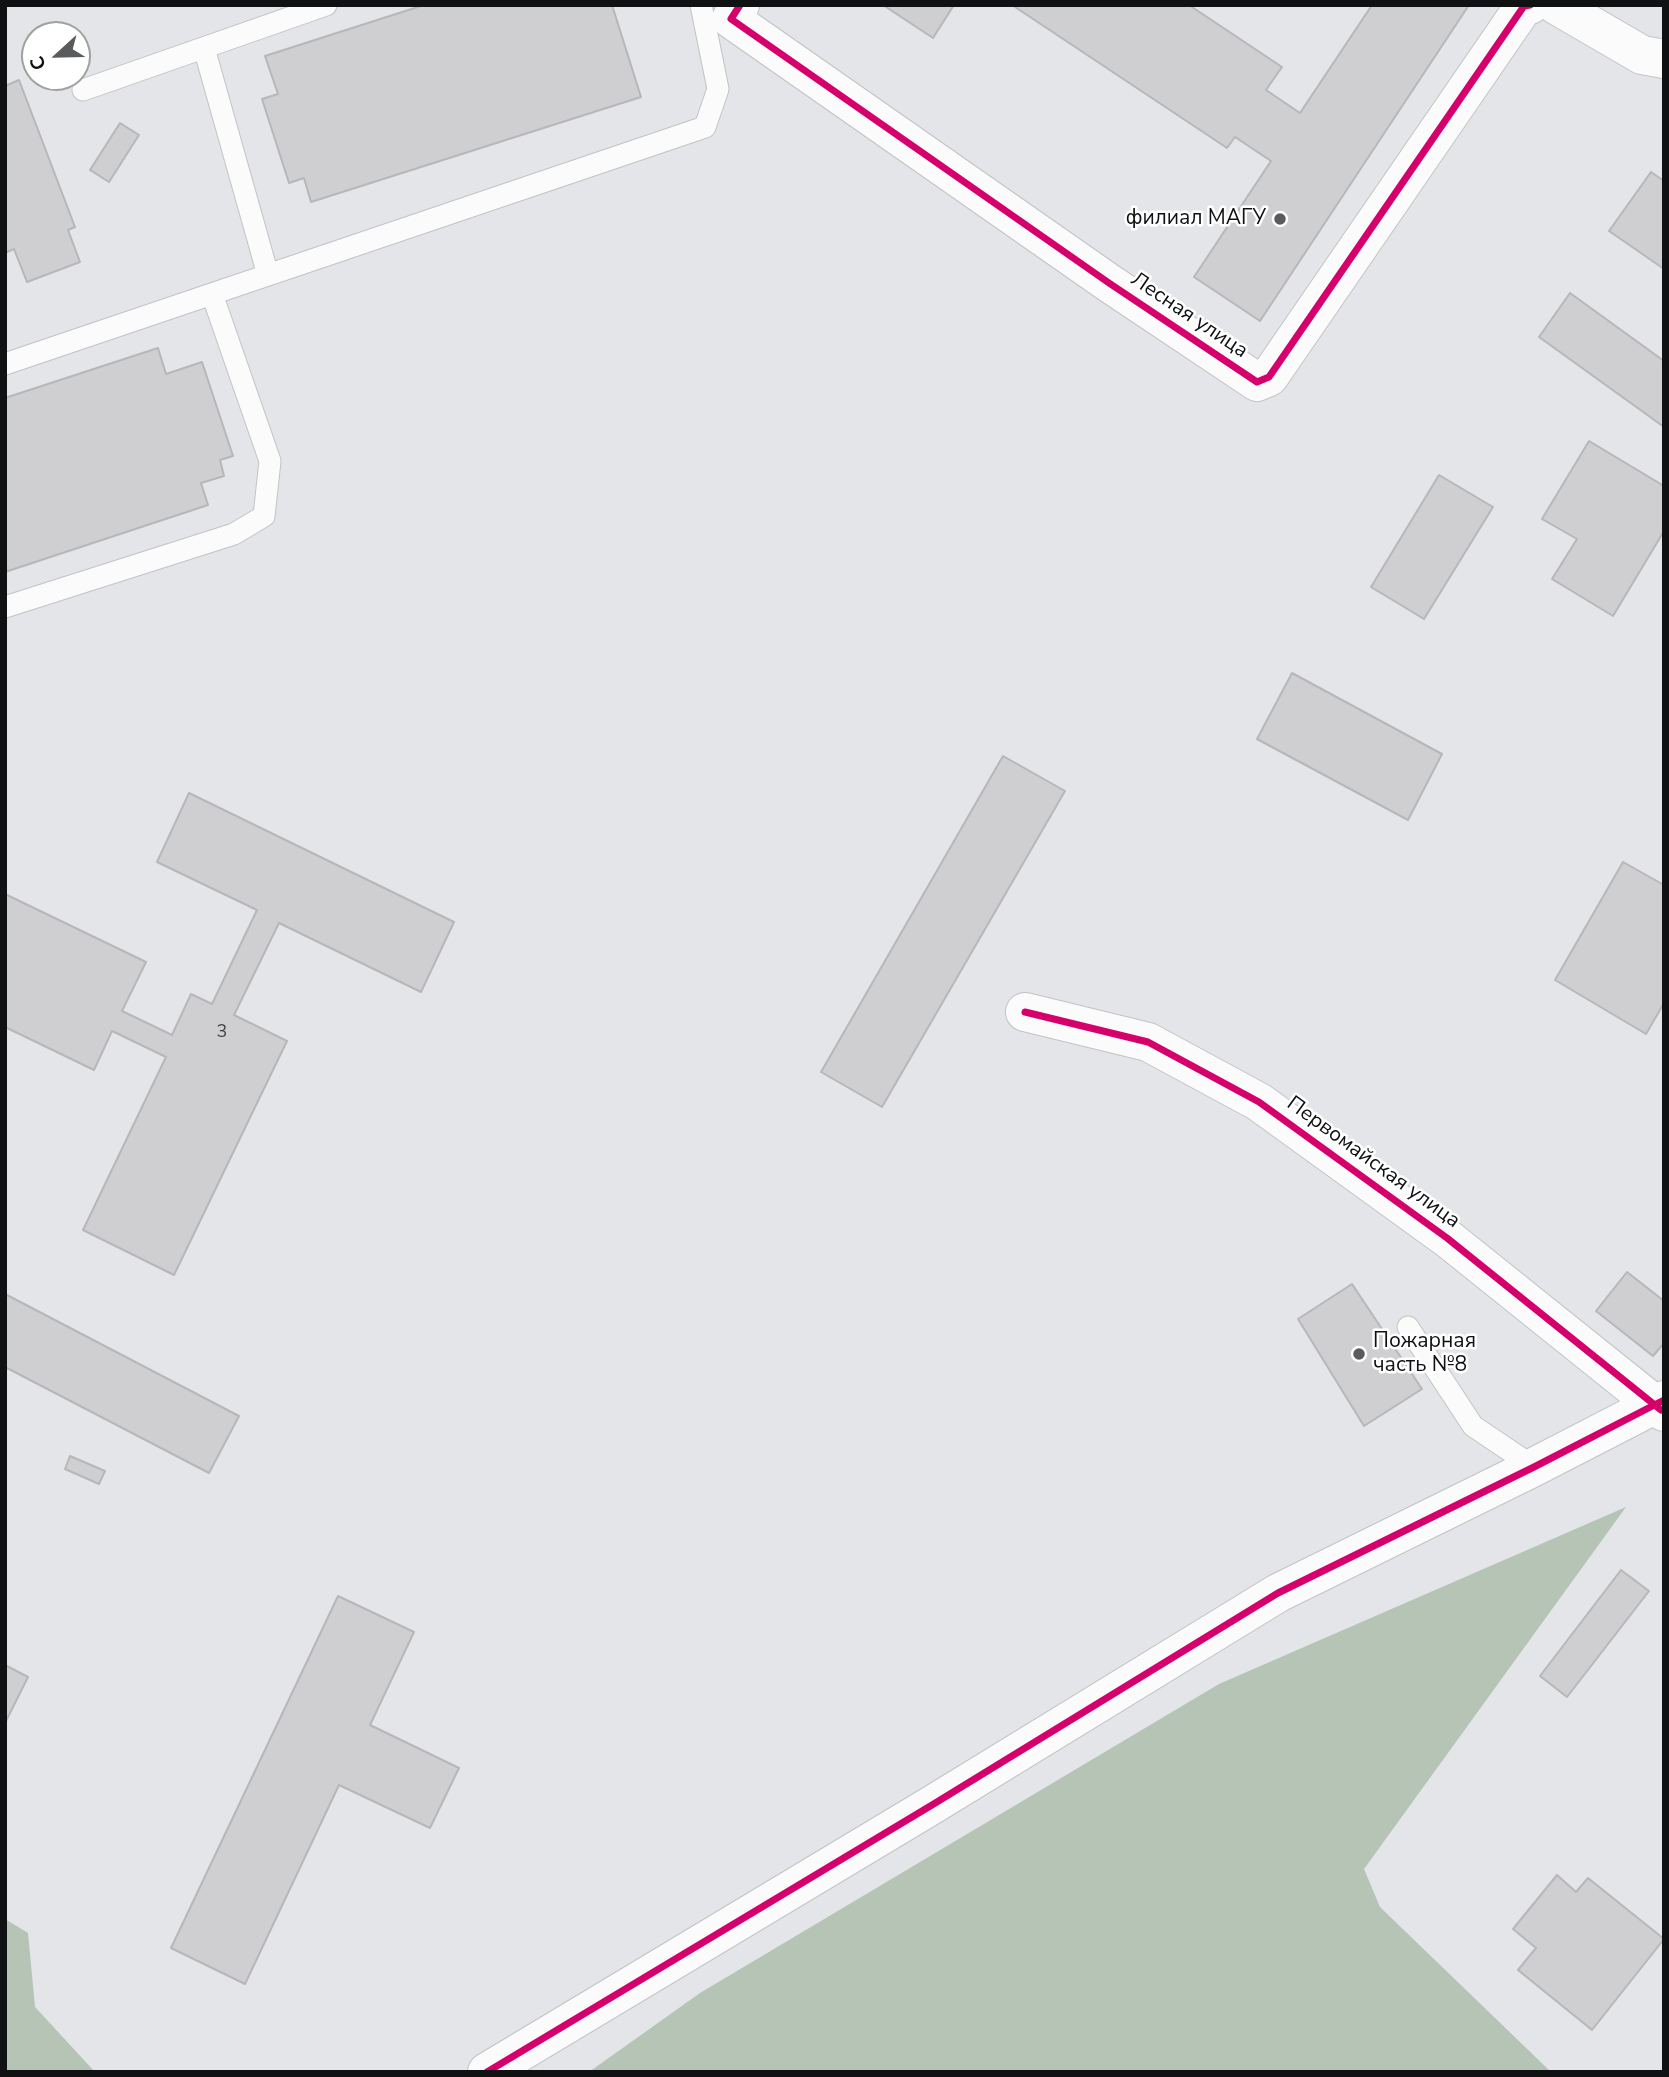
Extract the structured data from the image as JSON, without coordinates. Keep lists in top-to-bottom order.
{
  "streets": {
    "street": ["Лесная улица", "Первомайская улица"]
  },
  "places": ["филиал МАГУ", "Пожарная часть №8"],
  "house_numbers": ["3"],
  "north": "left"
}
